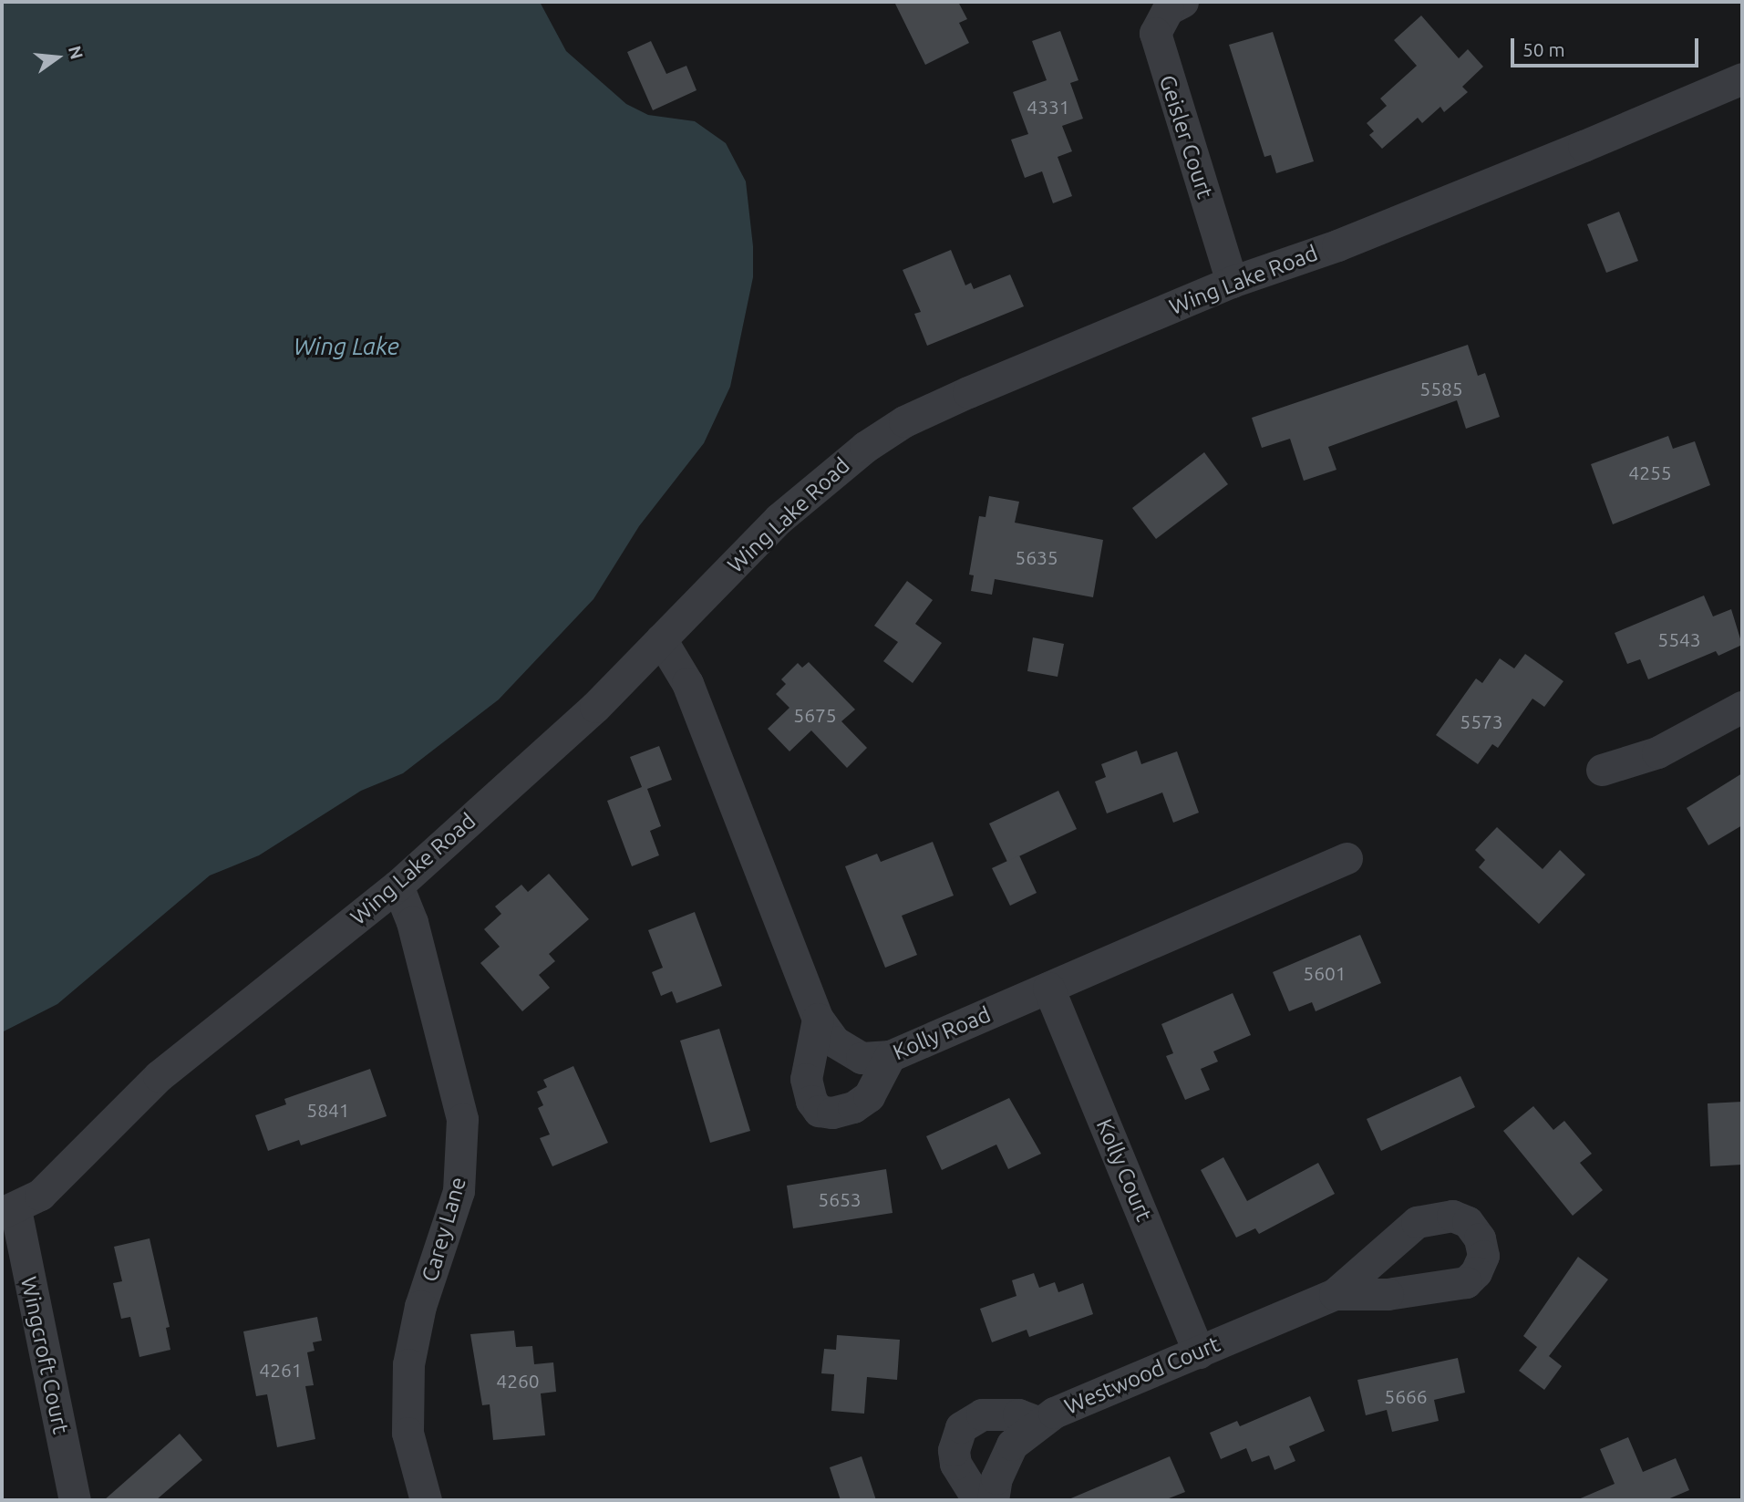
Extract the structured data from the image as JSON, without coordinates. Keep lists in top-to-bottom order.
{
  "streets": {
    "street": [
      "Geisler Court",
      "Wing Lake Road",
      "Kolly Road",
      "Kolly Court",
      "Carey Lane",
      "Wingcroft Court",
      "Westwood Court"
    ]
  },
  "crossings": [
    ["Geisler Court", "Wing Lake Road"],
    ["Wing Lake Road", "Kolly Road"],
    ["Wing Lake Road", "Carey Lane"],
    ["Wing Lake Road", "Wingcroft Court"],
    ["Kolly Road", "Kolly Court"],
    ["Kolly Court", "Westwood Court"]
  ],
  "water": ["Wing Lake"],
  "house_numbers": [
    "4331",
    "5585",
    "4255",
    "5635",
    "5543",
    "5675",
    "5573",
    "5601",
    "5841",
    "5653",
    "4261",
    "4260",
    "5666"
  ],
  "scale_bar": "50 m",
  "north": "right"
}
